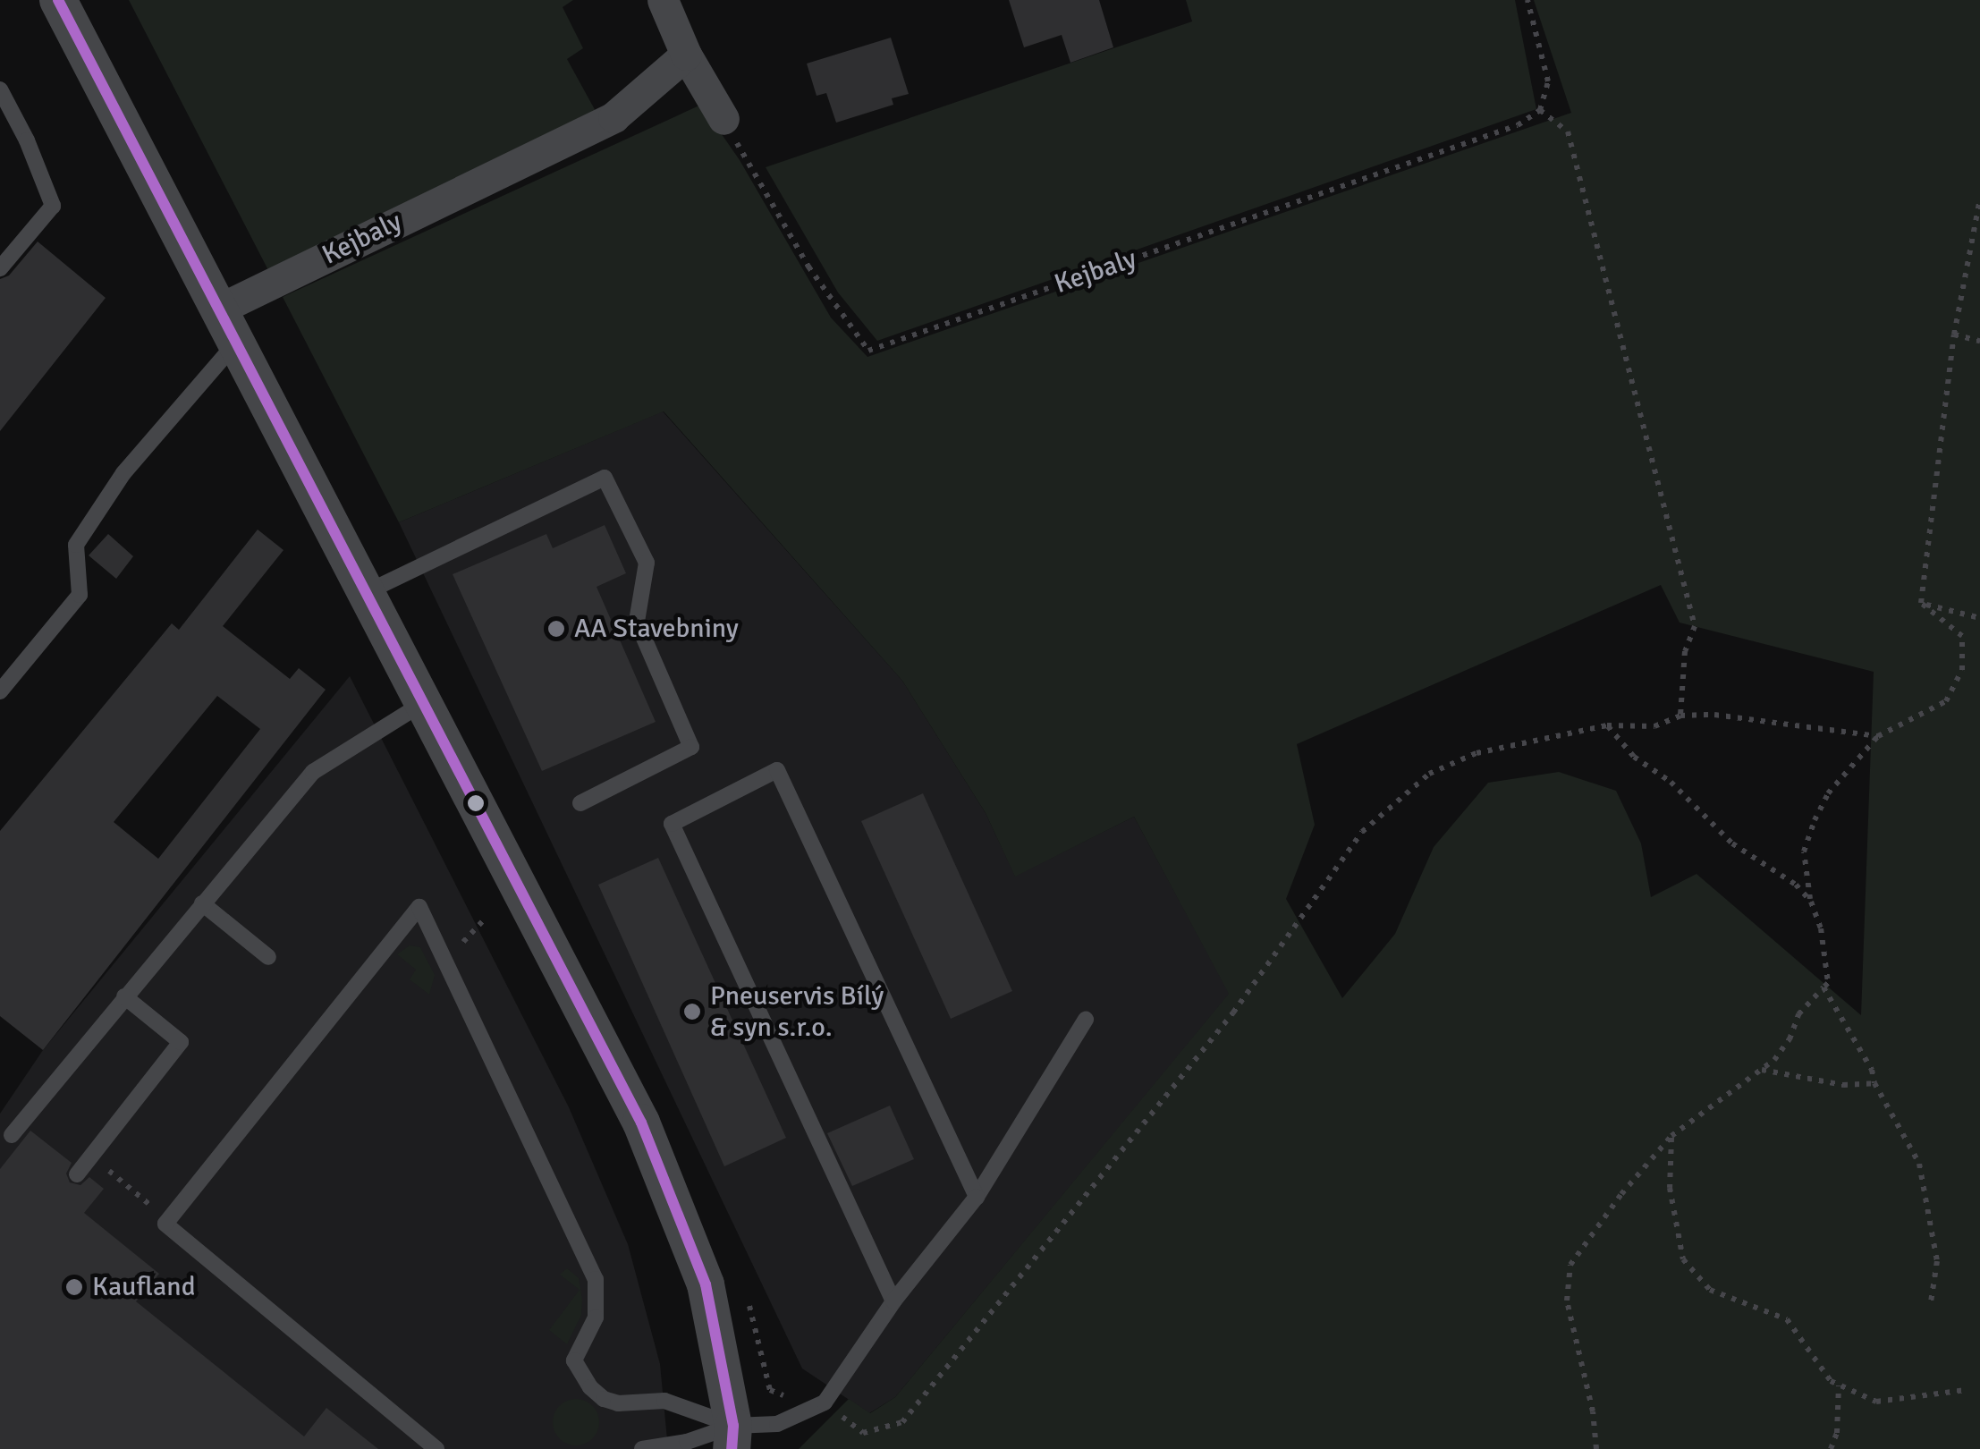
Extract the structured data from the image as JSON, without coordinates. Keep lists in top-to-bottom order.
{
  "streets": {
    "street": ["Kejbaly"]
  },
  "places": ["AA Stavebniny", "Pneuservis Bílý & syn s.r.o.", "Kaufland"]
}
